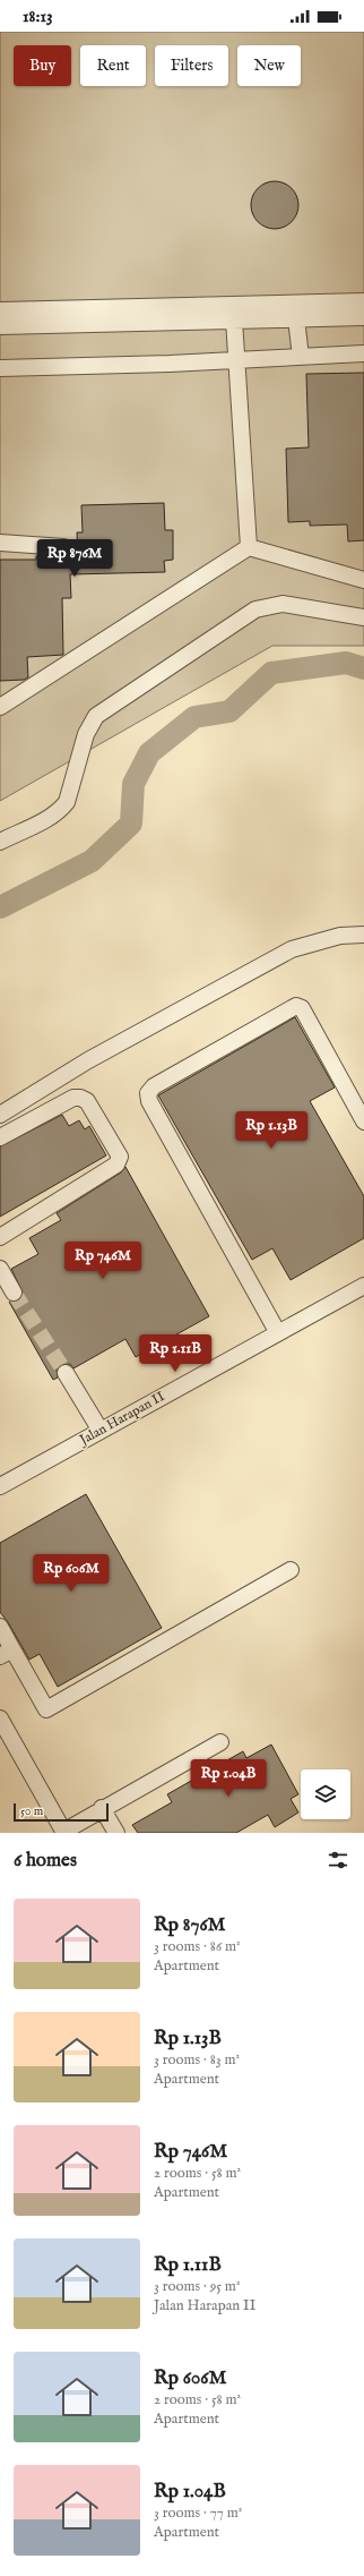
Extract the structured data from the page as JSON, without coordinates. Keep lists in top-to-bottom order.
{
  "streets": {
    "street": ["Jalan Harapan II"]
  },
  "scale_bar": "50 m",
  "page": {
    "status": "18:13",
    "chip": [
      "Buy",
      "Rent",
      "Filters",
      "New"
    ],
    "price": [
      "Rp 876M",
      "Rp 1.13B",
      "Rp 746M",
      "Rp 1.11B",
      "Rp 606M",
      "Rp 1.04B"
    ],
    "scale": "50 m",
    "heading": "6 homes",
    "list": [
      {
        "name": "Rp 876M",
        "note": "3 rooms · 86 m² · Apartment"
      },
      {
        "name": "Rp 1.13B",
        "note": "3 rooms · 83 m² · Apartment"
      },
      {
        "name": "Rp 746M",
        "note": "2 rooms · 58 m² · Apartment"
      },
      {
        "name": "Rp 1.11B",
        "note": "3 rooms · 95 m² · Jalan Harapan II"
      },
      {
        "name": "Rp 606M",
        "note": "2 rooms · 58 m² · Apartment"
      },
      {
        "name": "Rp 1.04B",
        "note": "3 rooms · 77 m² · Apartment"
      }
    ]
  }
}
